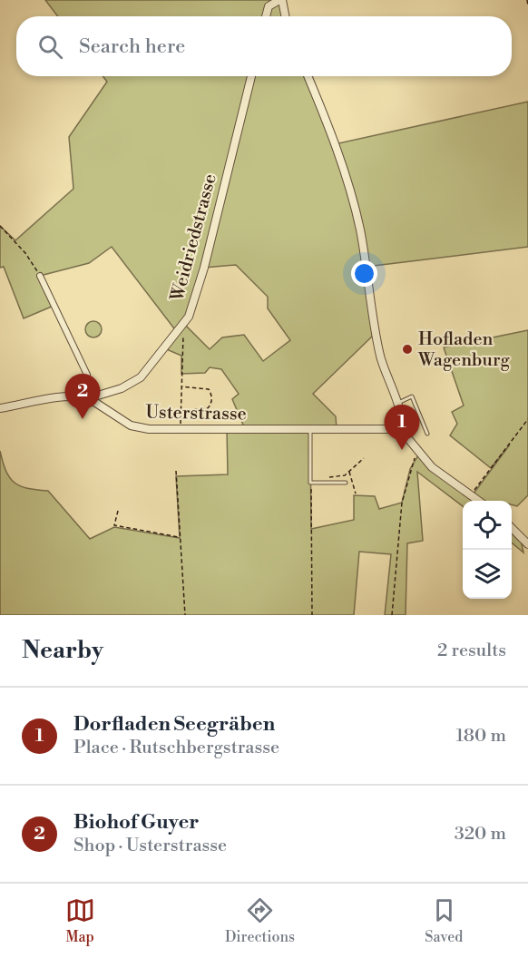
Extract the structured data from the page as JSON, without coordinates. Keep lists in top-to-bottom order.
{
  "streets": {
    "street": ["Weidriedstrasse", "Usterstrasse"]
  },
  "crossings": [
    ["Weidriedstrasse", "Usterstrasse"]
  ],
  "places": ["Hofladen Wagenburg"],
  "page": {
    "search": "Search here",
    "pins": ["2", "1"],
    "heading": ["Nearby", "2 results"],
    "list": [
      {
        "mark": "1",
        "name": "Dorfladen Seegräben",
        "note": "Place · Rutschbergstrasse",
        "value": "180 m"
      },
      {
        "mark": "2",
        "name": "Biohof Guyer",
        "note": "Shop · Usterstrasse",
        "value": "320 m"
      }
    ],
    "nav": ["Map", "Directions", "Saved"]
  }
}
